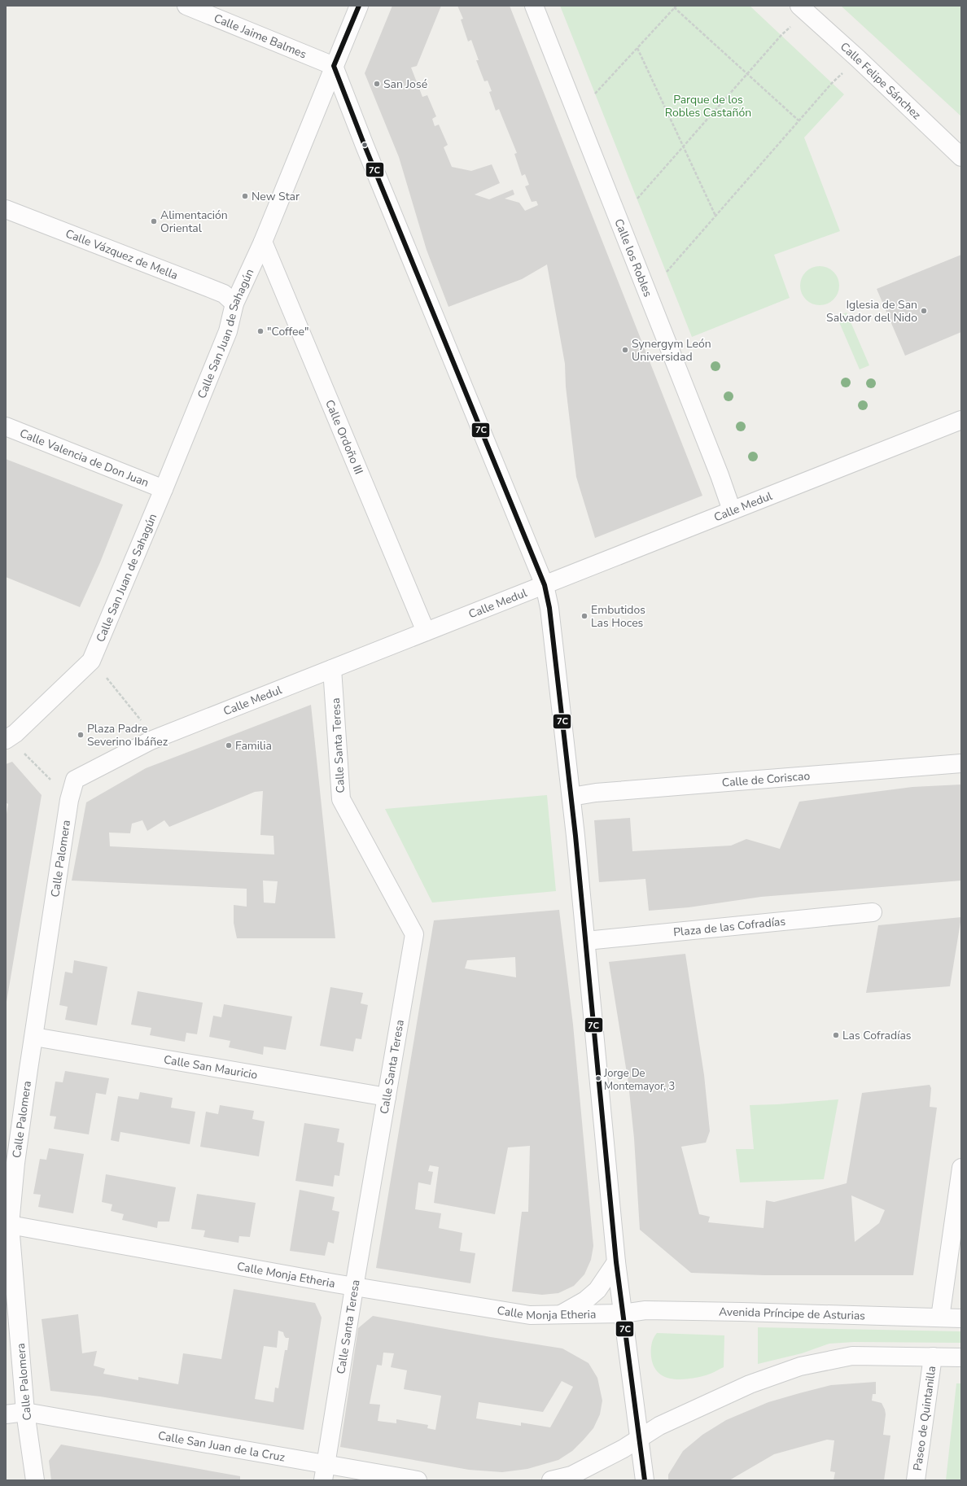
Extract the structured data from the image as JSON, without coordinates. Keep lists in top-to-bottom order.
{
  "streets": {
    "street": [
      "Calle Jaime Balmes",
      "Calle Felipe Sánchez",
      "Calle Vázquez de Mella",
      "Calle los Robles",
      "Calle San Juan de Sahagún",
      "Calle Ordoño III",
      "Calle Valencia de Don Juan",
      "Calle Medul",
      "Calle Santa Teresa",
      "Calle de Coriscao",
      "Calle Palomera",
      "Plaza de las Cofradías",
      "Calle San Mauricio",
      "Calle Monja Etheria",
      "Avenida Príncipe de Asturias",
      "Paseo de Quintanilla",
      "Calle San Juan de la Cruz"
    ]
  },
  "crossings": [
    ["Calle Jaime Balmes", "Calle San Juan de Sahagún"],
    ["Calle Vázquez de Mella", "Calle San Juan de Sahagún"],
    ["Calle los Robles", "Calle Medul"],
    ["Calle San Juan de Sahagún", "Calle Ordoño III"],
    ["Calle San Juan de Sahagún", "Calle Valencia de Don Juan"],
    ["Calle Ordoño III", "Calle Medul"],
    ["Calle Medul", "Calle Santa Teresa"],
    ["Calle Medul", "Calle Palomera"],
    ["Calle Santa Teresa", "Calle San Mauricio"],
    ["Calle Santa Teresa", "Calle Monja Etheria"],
    ["Calle Santa Teresa", "Calle San Juan de la Cruz"],
    ["Calle Palomera", "Calle San Mauricio"],
    ["Calle Palomera", "Calle Monja Etheria"],
    ["Calle Palomera", "Calle San Juan de la Cruz"],
    ["Calle Monja Etheria", "Avenida Príncipe de Asturias"]
  ],
  "parks": ["Parque de los Robles Castañón"],
  "places": [
    "San José",
    "New Star",
    "Alimentación Oriental",
    "Iglesia de San Salvador del Nido",
    "\"Coffee\"",
    "Synergym León Universidad",
    "Embutidos Las Hoces",
    "Plaza Padre Severino Ibáñez",
    "Familia",
    "Las Cofradías",
    "Jorge De Montemayor, 3"
  ],
  "lines": ["transit line 7C"]
}
